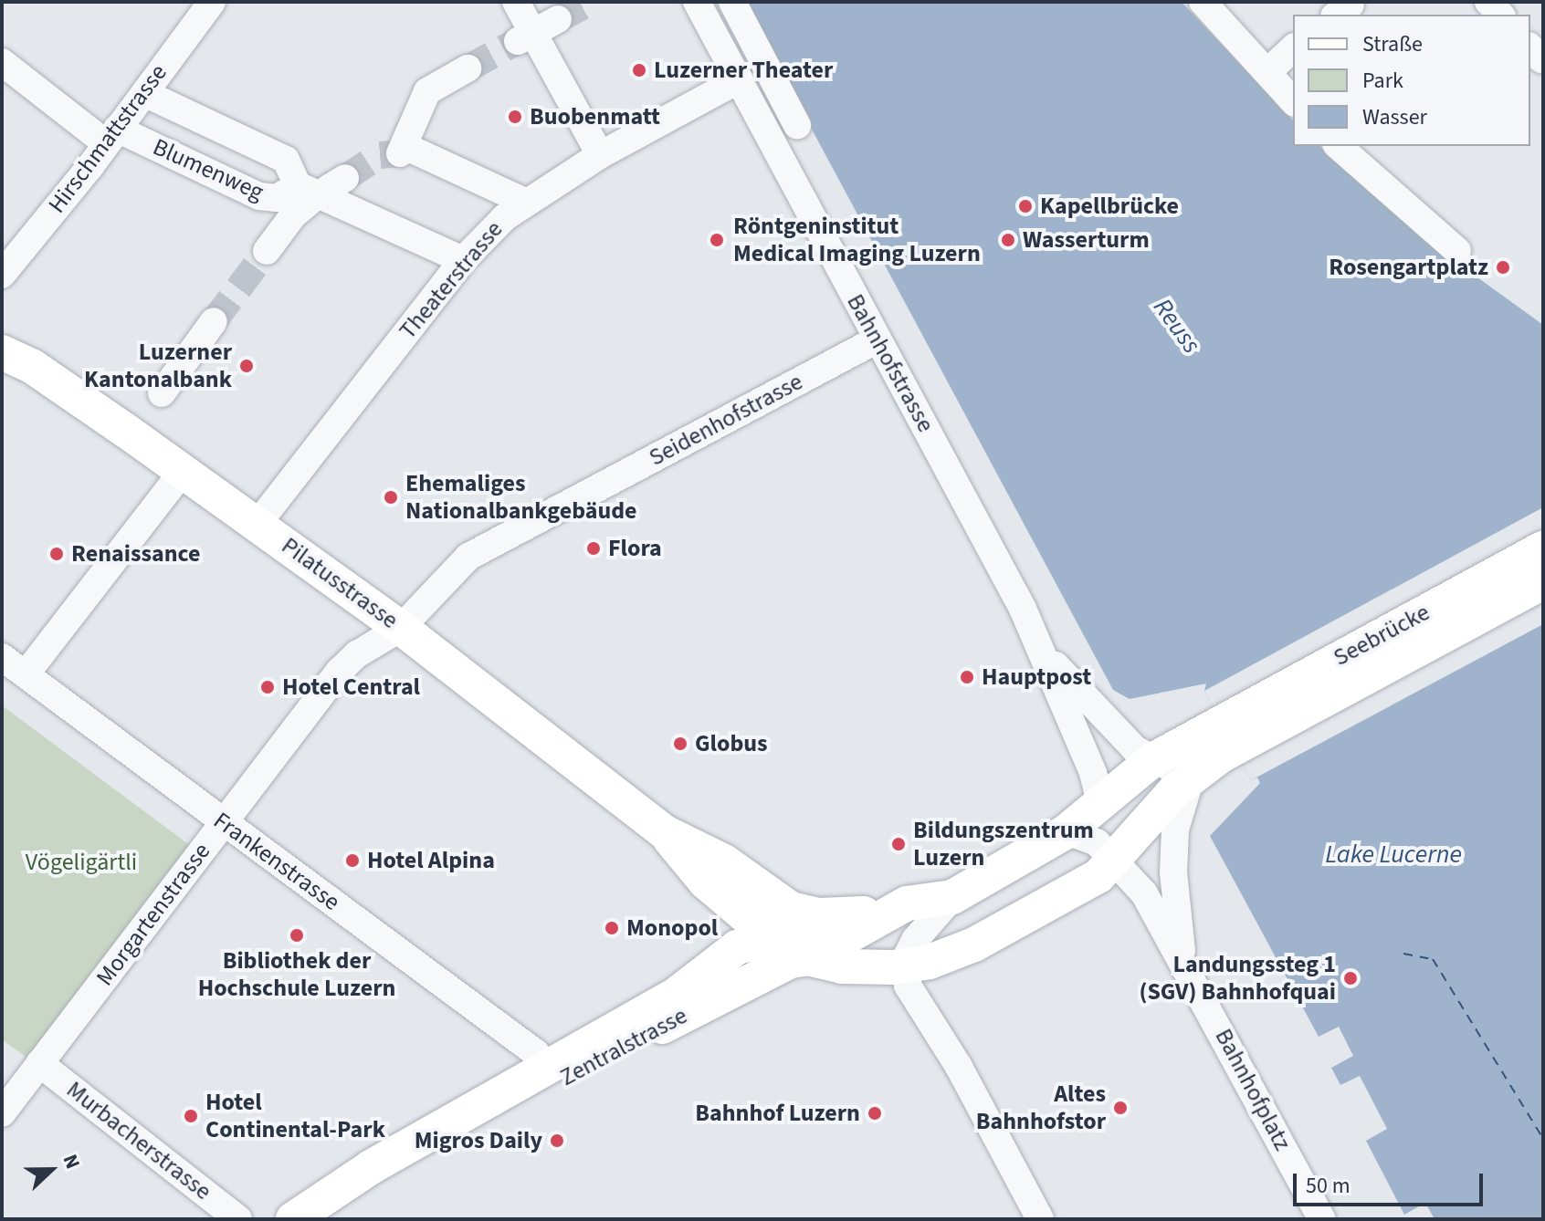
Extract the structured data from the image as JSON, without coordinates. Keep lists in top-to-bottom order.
{
  "streets": {
    "main road": ["Pilatusstrasse", "Seebrücke", "Zentralstrasse"],
    "street": [
      "Hirschmattstrasse",
      "Blumenweg",
      "Theaterstrasse",
      "Bahnhofstrasse",
      "Seidenhofstrasse",
      "Frankenstrasse",
      "Morgartenstrasse",
      "Bahnhofplatz",
      "Murbacherstrasse"
    ]
  },
  "crossings": [
    ["Hirschmattstrasse", "Blumenweg"],
    ["Blumenweg", "Theaterstrasse"],
    ["Theaterstrasse", "Bahnhofstrasse"],
    ["Theaterstrasse", "Pilatusstrasse"],
    ["Bahnhofstrasse", "Seidenhofstrasse"],
    ["Seidenhofstrasse", "Pilatusstrasse"],
    ["Seidenhofstrasse", "Morgartenstrasse"],
    ["Pilatusstrasse", "Morgartenstrasse"],
    ["Pilatusstrasse", "Zentralstrasse"],
    ["Frankenstrasse", "Morgartenstrasse"],
    ["Frankenstrasse", "Zentralstrasse"],
    ["Morgartenstrasse", "Murbacherstrasse"]
  ],
  "water": ["Reuss", "Lake Lucerne"],
  "parks": ["Vögeligärtli"],
  "places": [
    "Luzerner Theater",
    "Buobenmatt",
    "Kapellbrücke",
    "Röntgeninstitut Medical Imaging Luzern",
    "Wasserturm",
    "Rosengartplatz",
    "Luzerner Kantonalbank",
    "Ehemaliges Nationalbankgebäude",
    "Flora",
    "Renaissance",
    "Hauptpost",
    "Hotel Central",
    "Globus",
    "Bildungszentrum Luzern",
    "Hotel Alpina",
    "Monopol",
    "Bibliothek der Hochschule Luzern",
    "Landungssteg 1 (SGV) Bahnhofquai",
    "Altes Bahnhofstor",
    "Bahnhof Luzern",
    "Hotel Continental-Park",
    "Migros Daily"
  ],
  "legend": ["Straße", "Park", "Wasser"],
  "scale_bar": "50 m",
  "north": "right"
}
